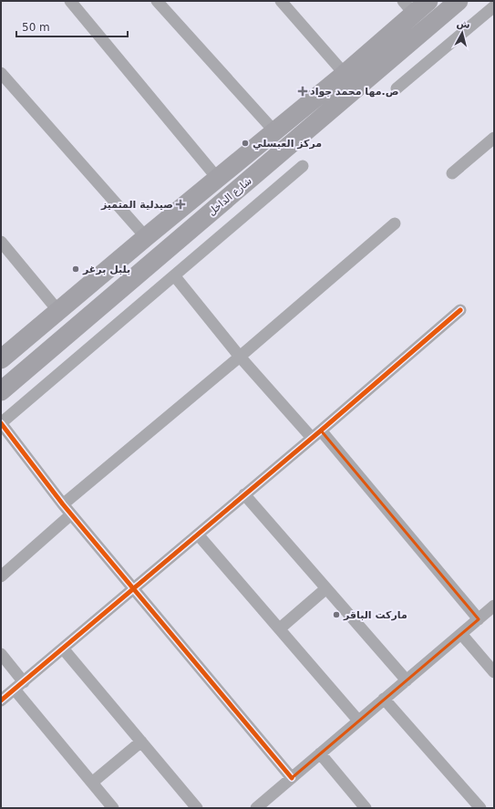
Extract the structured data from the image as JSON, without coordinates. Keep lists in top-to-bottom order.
{
  "streets": {
    "main road": ["شارع الداخل"]
  },
  "places": {
    "health": ["ص.مها محمد جواد", "صيدلية المتميز"],
    "other": ["مركز العبسلي", "بلبل برغر", "ماركت الباقر"]
  },
  "scale_bar": "50 m",
  "north": "top"
}
